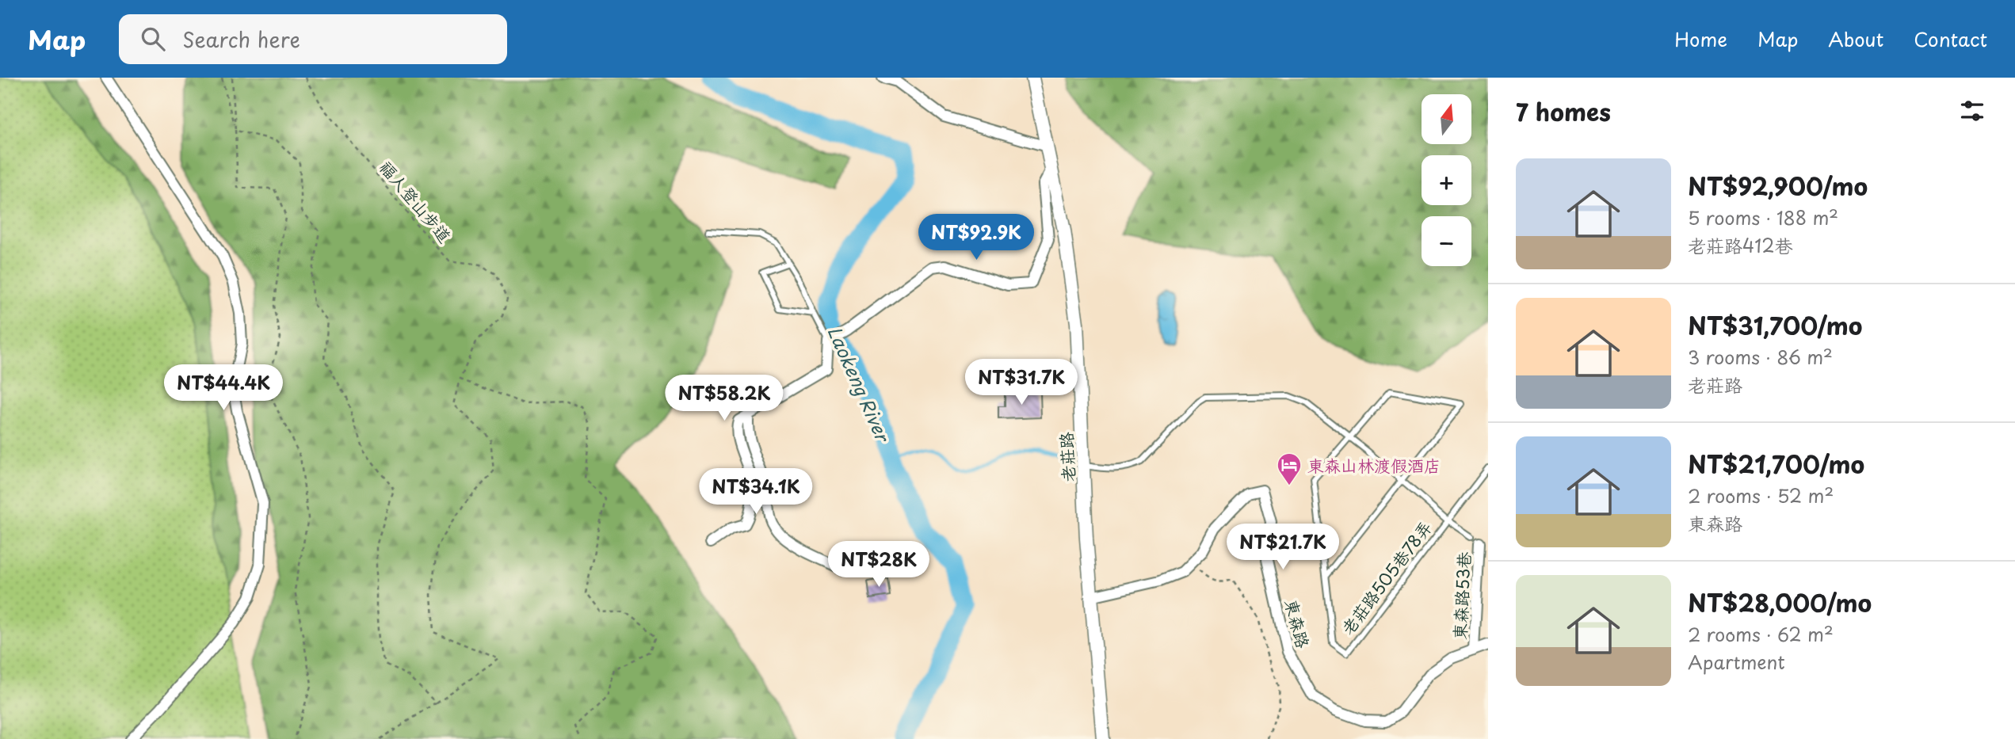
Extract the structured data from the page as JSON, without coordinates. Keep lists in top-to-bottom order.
{
  "streets": {
    "street": ["老莊路", "東森路53巷", "東森路"],
    "lane": ["老莊路505巷78弄"],
    "path": ["福人登山步道"]
  },
  "crossings": [
    ["老莊路", "東森路"],
    ["東森路53巷", "東森路"]
  ],
  "water": ["Laokeng River"],
  "places": {
    "hotel": ["東森山林渡假酒店"]
  },
  "north": "top",
  "page": {
    "header": "Map",
    "search": "Search here",
    "nav": [
      "Home",
      "Map",
      "About",
      "Contact"
    ],
    "heading": "7 homes",
    "map_buttons": ["+", "−"],
    "list": [
      {
        "name": "NT$92,900/mo",
        "note": "5 rooms · 188 m² · 老莊路412巷"
      },
      {
        "name": "NT$31,700/mo",
        "note": "3 rooms · 86 m² · 老莊路"
      },
      {
        "name": "NT$21,700/mo",
        "note": "2 rooms · 52 m² · 東森路"
      },
      {
        "name": "NT$28,000/mo",
        "note": "2 rooms · 62 m² · Apartment"
      }
    ],
    "price": [
      "NT$92.9K",
      "NT$31.7K",
      "NT$44.4K",
      "NT$58.2K",
      "NT$34.1K",
      "NT$21.7K",
      "NT$28K"
    ]
  }
}
